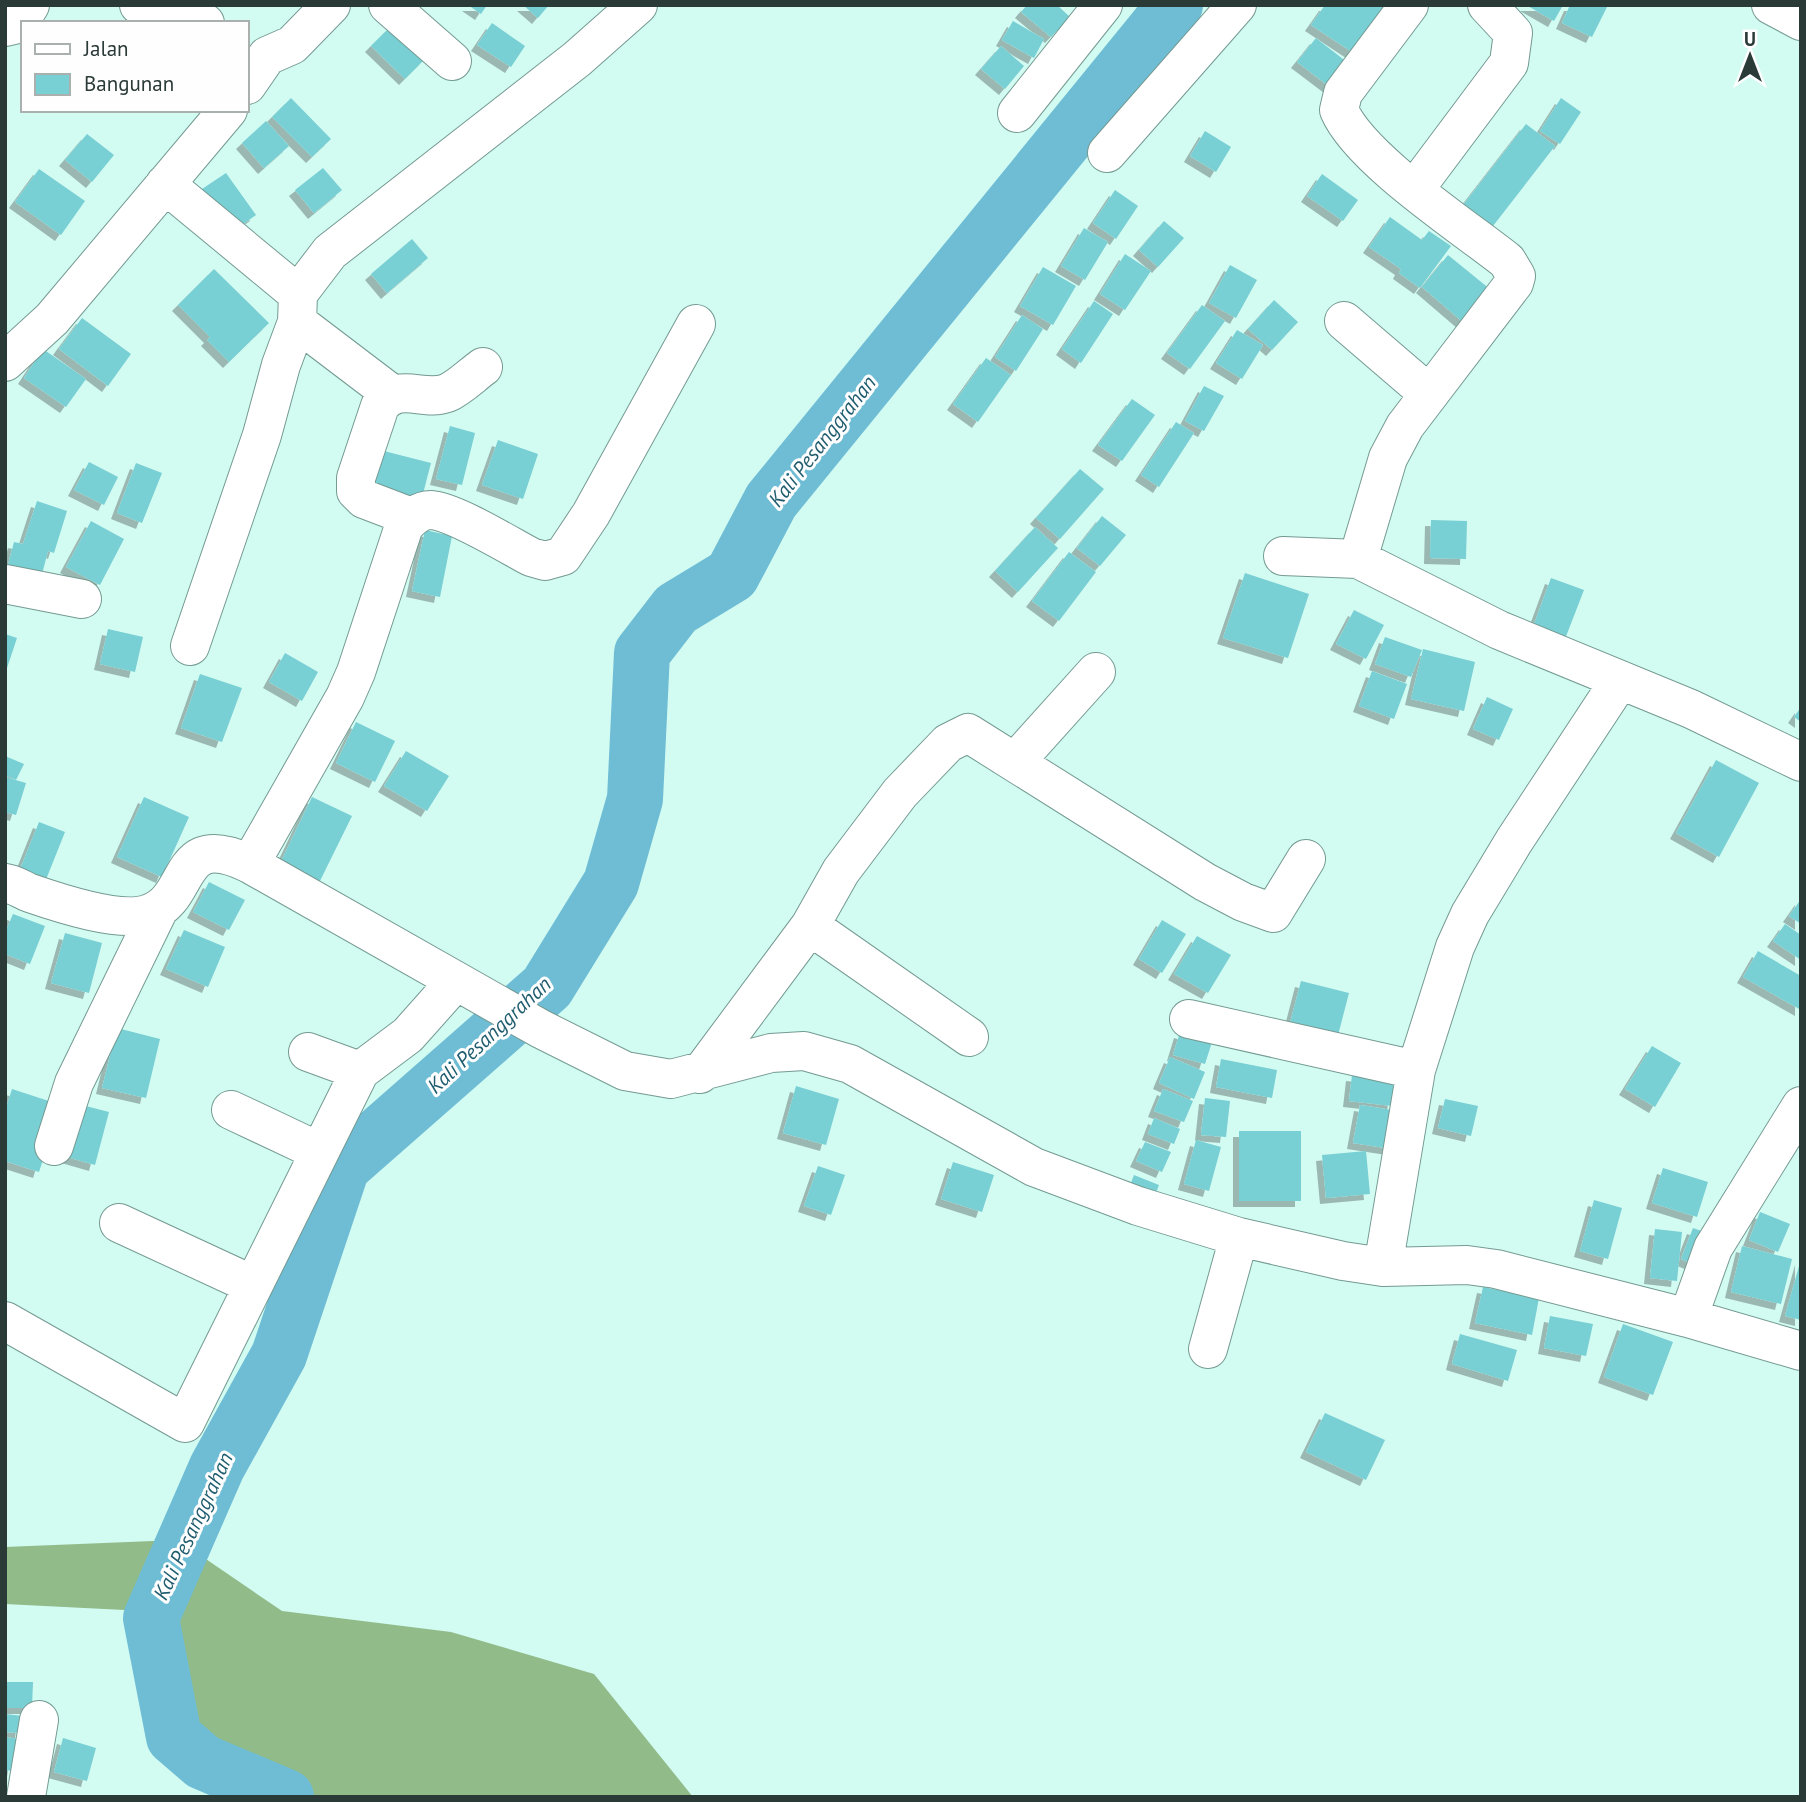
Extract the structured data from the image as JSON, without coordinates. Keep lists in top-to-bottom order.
{
  "water": ["Kali Pesanggrahan"],
  "legend": ["Jalan", "Bangunan"],
  "north": "top"
}
